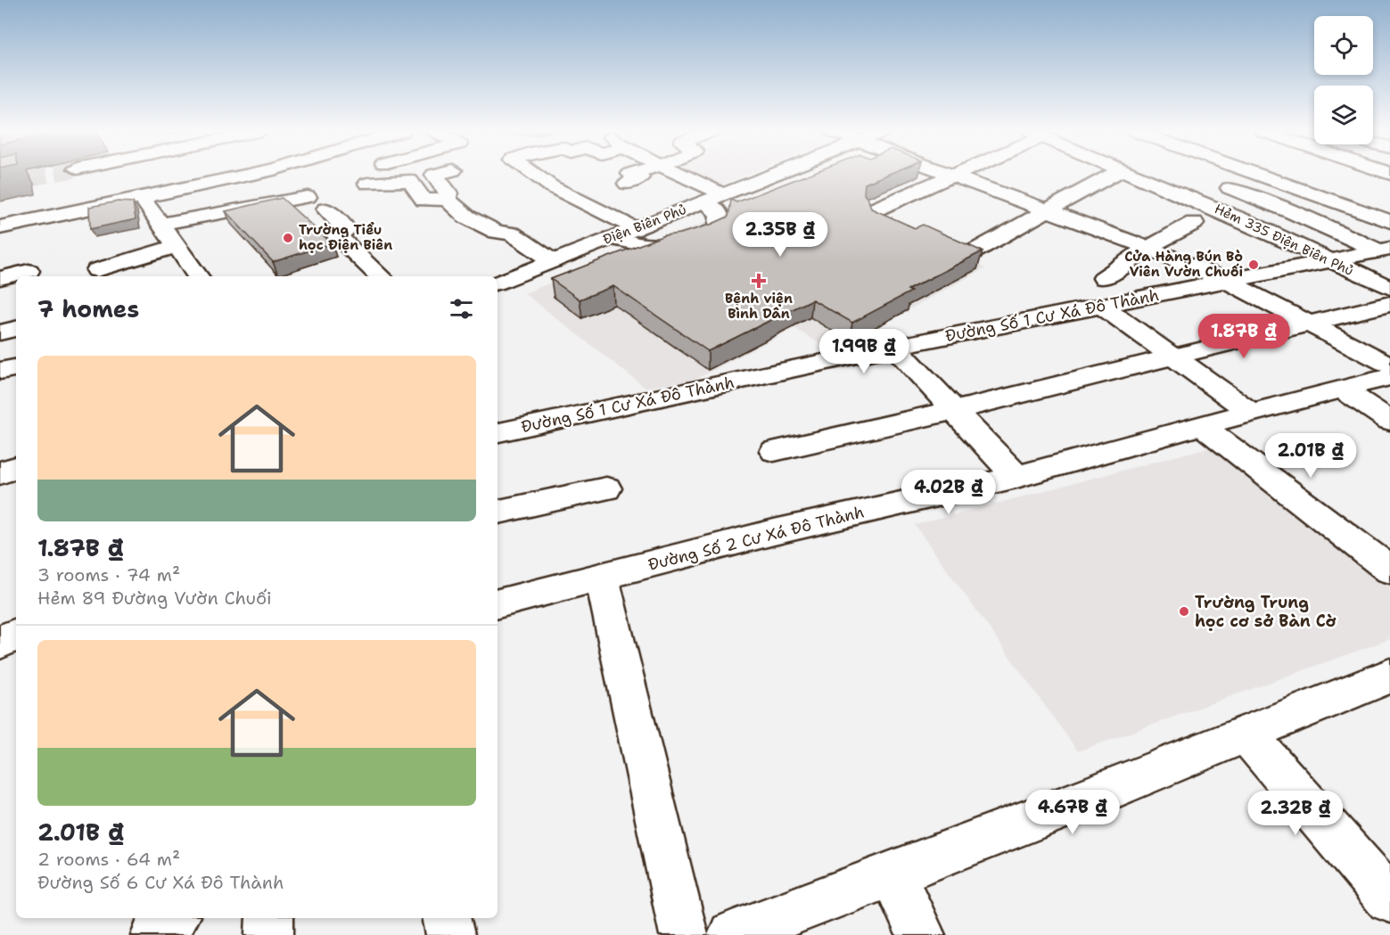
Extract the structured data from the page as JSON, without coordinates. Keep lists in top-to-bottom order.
{
  "streets": {
    "street": [
      "Điện Biên Phủ",
      "Hẻm 335 Điện Biên Phủ",
      "Ðường Số 1 Cư Xá Đô Thành",
      "Ðường Số 2 Cư Xá Đô Thành"
    ]
  },
  "crossings": [
    ["Hẻm 335 Điện Biên Phủ", "Ðường Số 1 Cư Xá Đô Thành"]
  ],
  "places": {
    "other": ["Trường Tiểu học Điện Biên", "Cửa Hàng Bún Bò Viên Vườn Chuối", "Trường Trung học cơ sở Bàn Cờ"],
    "health": ["Bệnh viện Bình Dân"]
  },
  "page": {
    "price": [
      "2.35B ₫",
      "1.87B ₫",
      "1.99B ₫",
      "2.01B ₫",
      "4.02B ₫",
      "4.67B ₫",
      "2.32B ₫"
    ],
    "heading": "7 homes",
    "list": [
      {
        "name": "1.87B ₫",
        "note": "3 rooms · 74 m² · Hẻm 89 Đường Vườn Chuối"
      },
      {
        "name": "2.01B ₫",
        "note": "2 rooms · 64 m² · Đường Số 6 Cư Xá Đô Thành"
      }
    ]
  }
}
